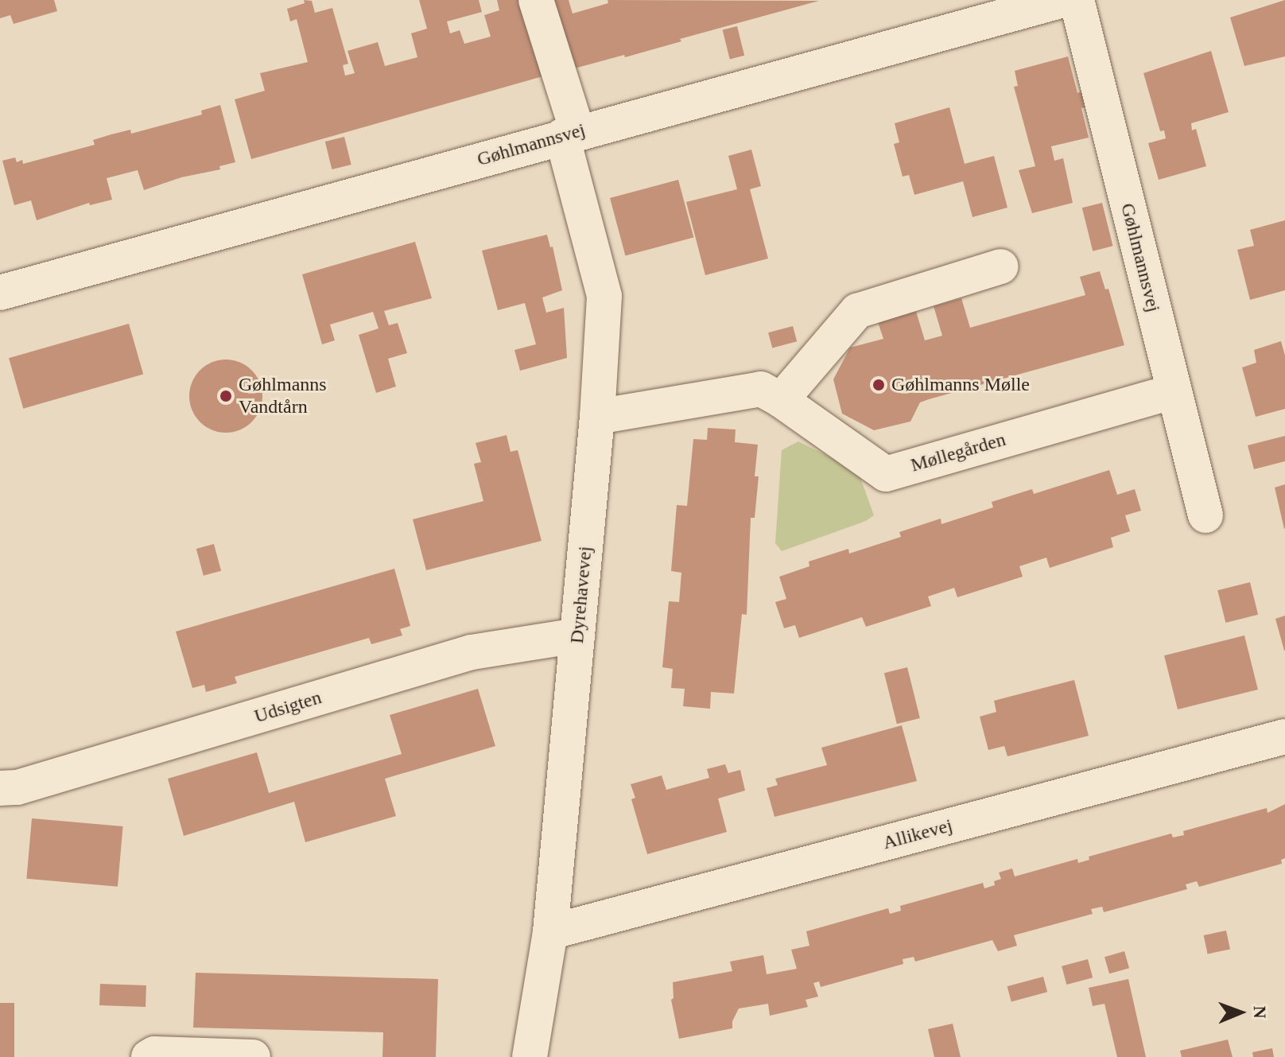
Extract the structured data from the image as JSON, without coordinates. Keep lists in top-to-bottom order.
{
  "streets": {
    "street": [
      "Gøhlmannsvej",
      "Møllegården",
      "Dyrehavevej",
      "Udsigten",
      "Allikevej"
    ]
  },
  "crossings": [
    ["Gøhlmannsvej", "Dyrehavevej"],
    ["Møllegården", "Dyrehavevej"],
    ["Dyrehavevej", "Udsigten"],
    ["Dyrehavevej", "Allikevej"]
  ],
  "places": ["Gøhlmanns Mølle", "Gøhlmanns Vandtårn"],
  "north": "right"
}
